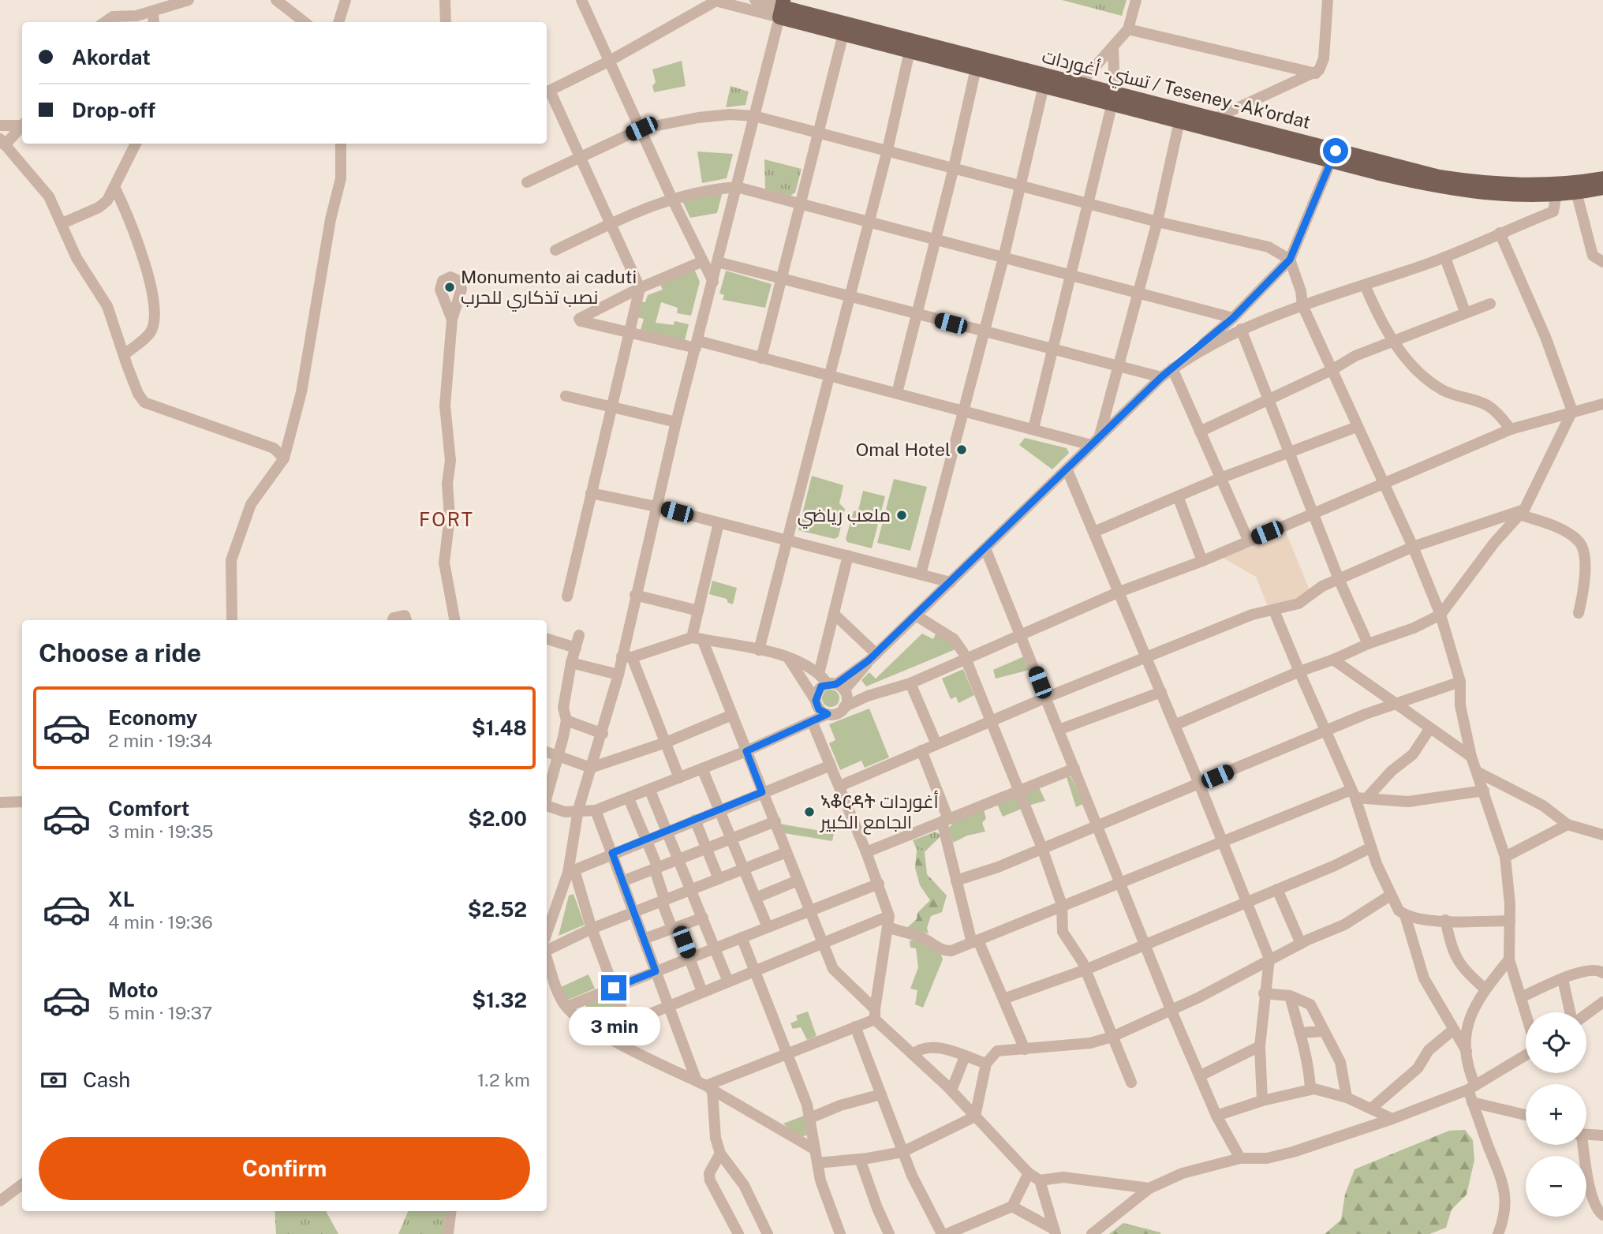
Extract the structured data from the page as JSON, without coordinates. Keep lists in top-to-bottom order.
{
  "streets": {
    "main road": ["تسني - أغوردات / Teseney - Ak'ordat"]
  },
  "districts": ["FORT"],
  "places": [
    "Monumento ai caduti نصب تذكاري للحرب",
    "Omal Hotel",
    "ملعب رياضي",
    "ኣቆርዳት أغوردات الجامع الكبير"
  ],
  "page": {
    "banner": ["Akordat", "Drop-off"],
    "heading": "Choose a ride",
    "list": [
      {
        "name": "Economy",
        "note": "2 min · 19:34",
        "value": "$1.48"
      },
      {
        "name": "Comfort",
        "note": "3 min · 19:35",
        "value": "$2.00"
      },
      {
        "name": "XL",
        "note": "4 min · 19:36",
        "value": "$2.52"
      },
      {
        "name": "Moto",
        "note": "5 min · 19:37",
        "value": "$1.32"
      }
    ],
    "bubble": "3 min",
    "map_buttons": ["+", "−"],
    "pay": ["Cash", "1.2 km"],
    "buttons": "Confirm"
  }
}
